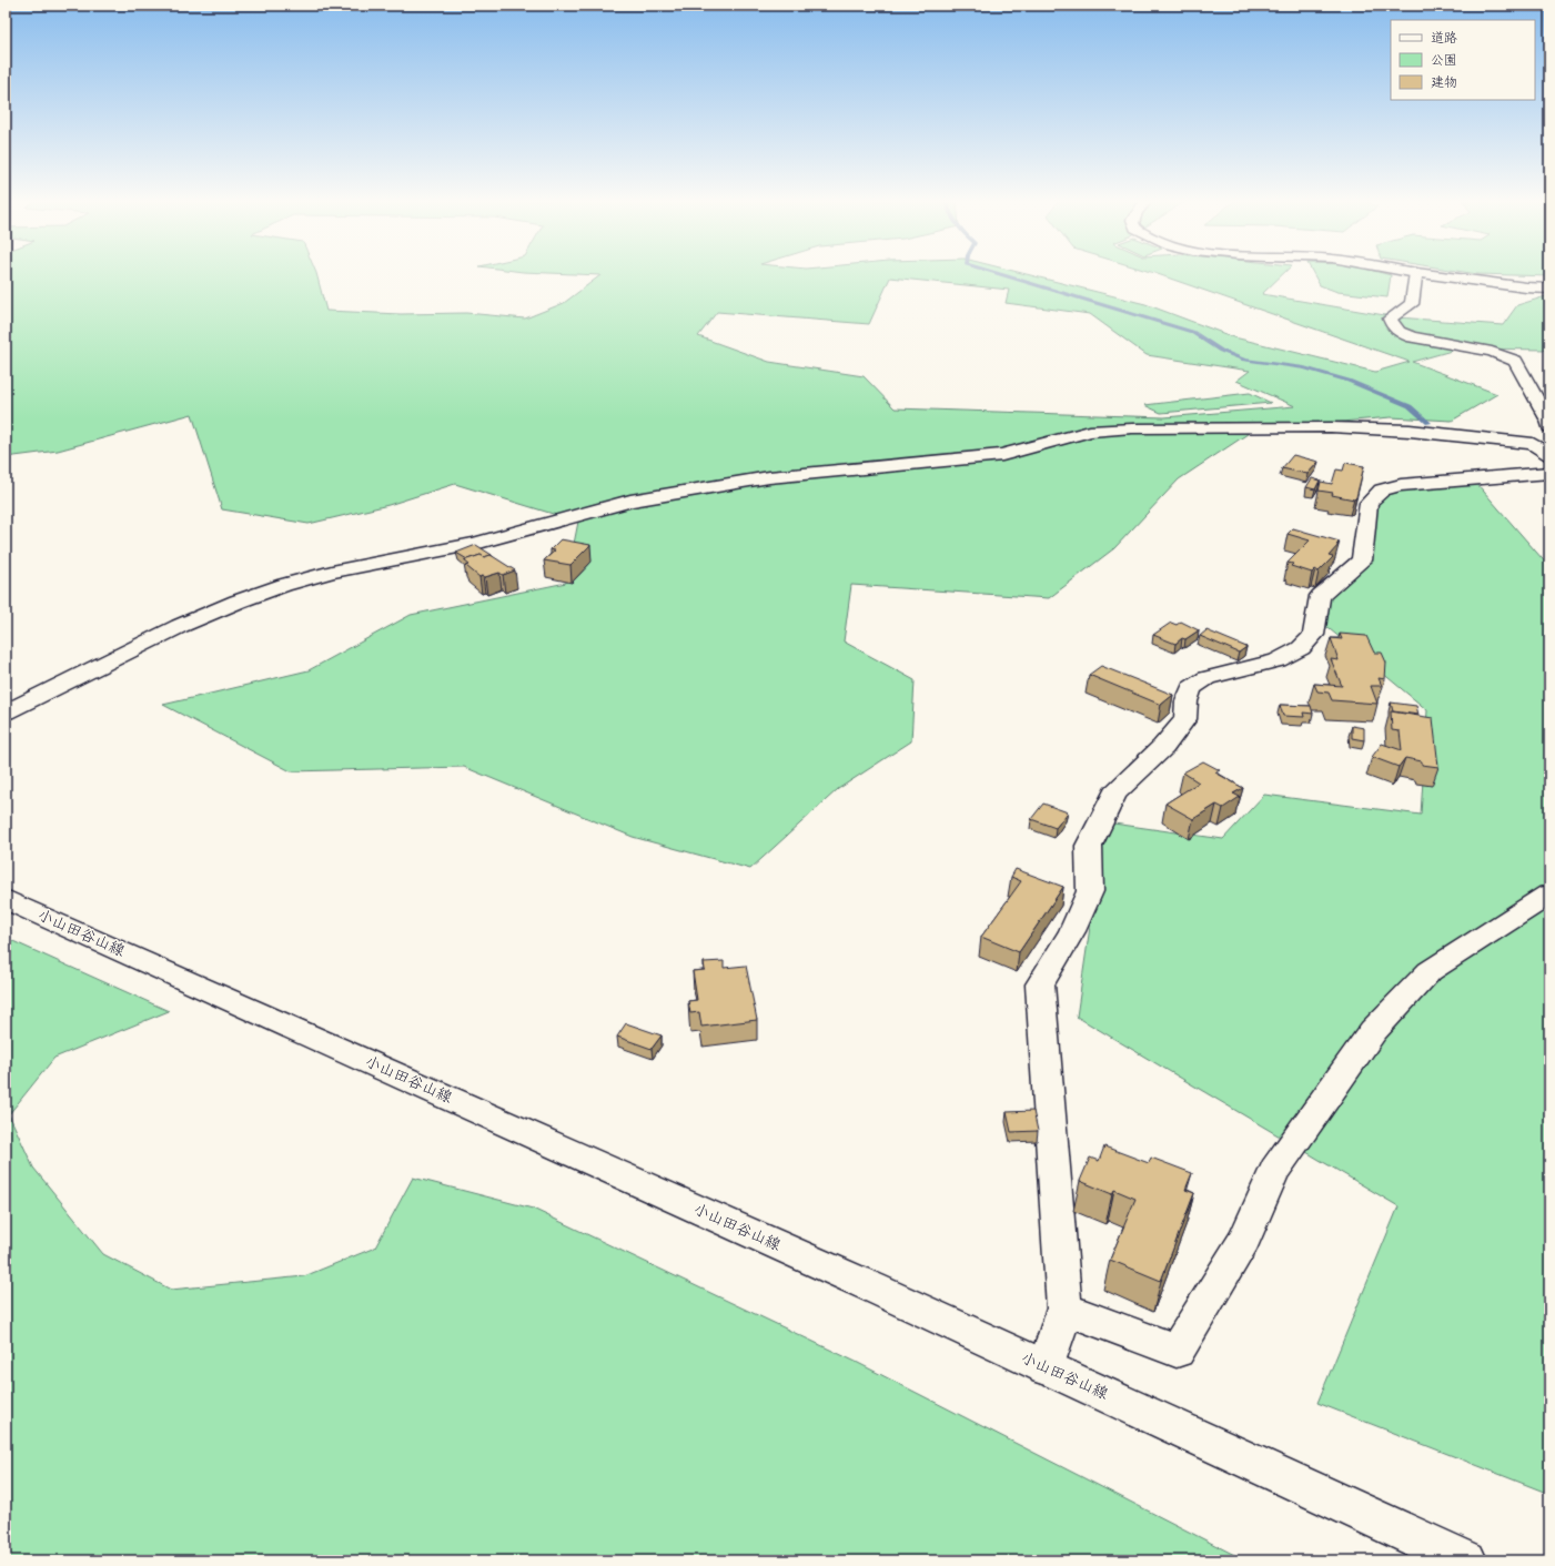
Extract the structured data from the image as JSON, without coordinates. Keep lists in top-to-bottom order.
{
  "streets": {
    "street": ["小山田谷山線"]
  },
  "legend": ["道路", "公園", "建物"]
}
